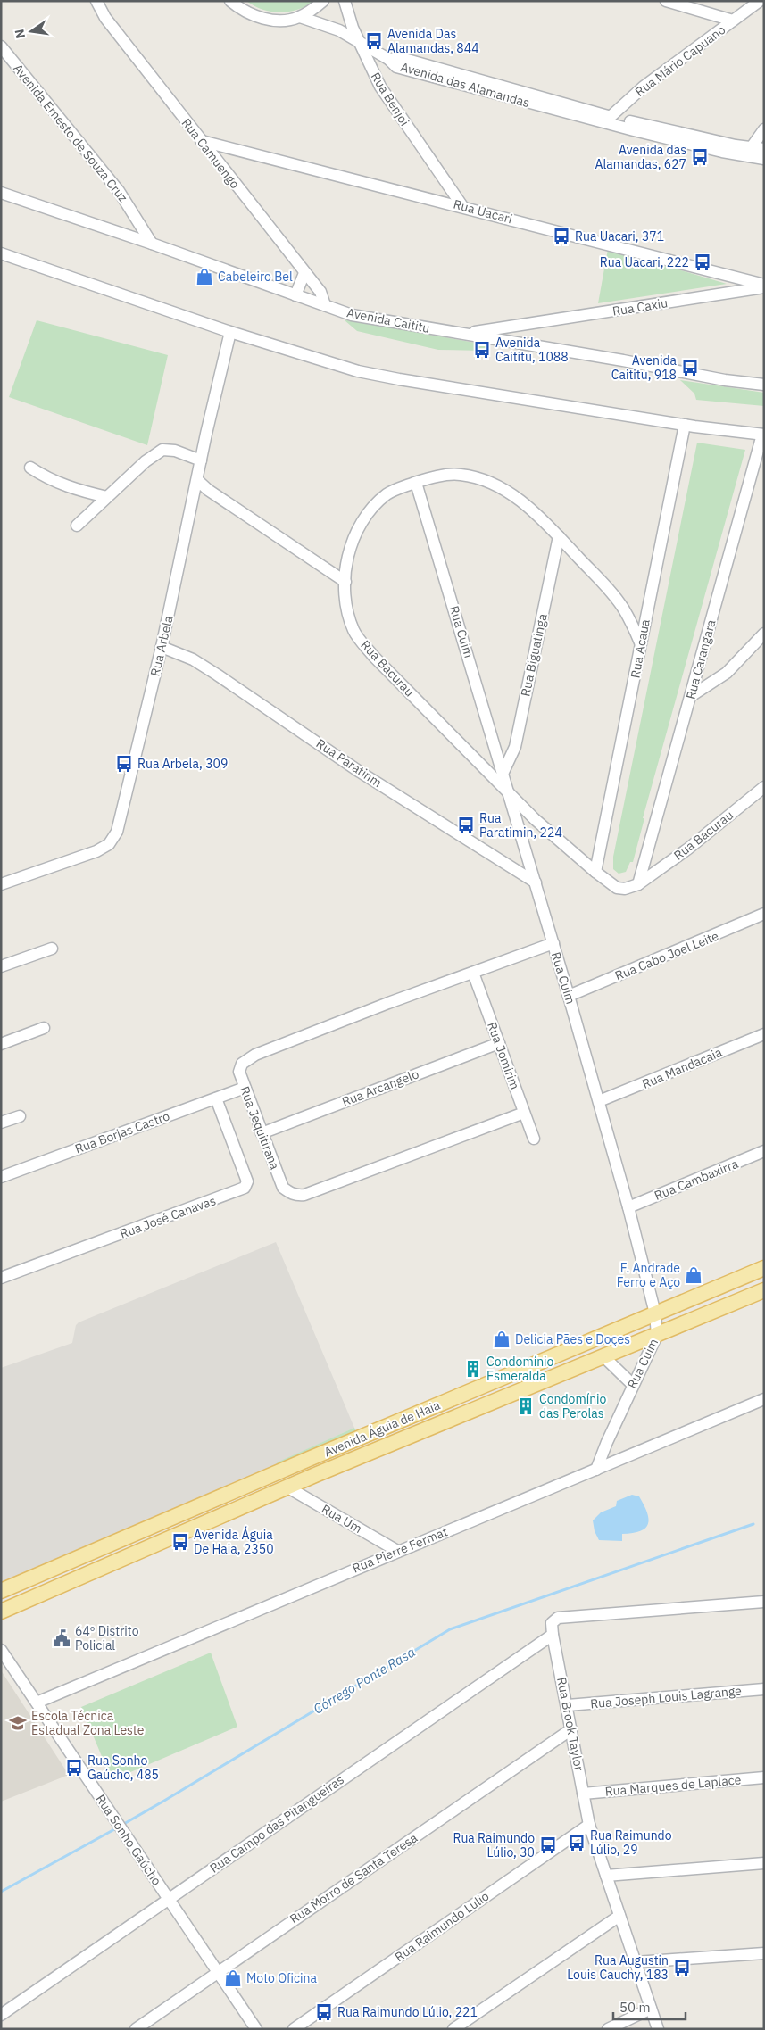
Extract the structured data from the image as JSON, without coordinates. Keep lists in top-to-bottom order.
{
  "streets": {
    "main road": ["Avenida Águia de Haia"],
    "street": [
      "Rua Mário Capuano",
      "Avenida das Alamandas",
      "Rua Benjoi",
      "Avenida Ernesto de Souza Cruz",
      "Rua Camuengo",
      "Rua Uacari",
      "Rua Caxiu",
      "Avenida Caititu",
      "Rua Cuim",
      "Rua Arbela",
      "Rua Acaua",
      "Rua Biguatinga",
      "Rua Carangara",
      "Rua Bacurau",
      "Rua Paratinm",
      "Rua Cabo Joel Leite",
      "Rua Jomirim",
      "Rua Mandacaia",
      "Rua Arcangelo",
      "Rua Jequitirana",
      "Rua Borjas Castro",
      "Rua Cambaxirra",
      "Rua José Canavas",
      "Rua Um",
      "Rua Pierre Fermat",
      "Rua Joseph Louis Lagrange",
      "Rua Brook Taylor",
      "Rua Marques de Laplace",
      "Rua Campo das Pitangueiras",
      "Rua Sonho Gaúcho",
      "Rua Morro de Santa Teresa",
      "Rua Raimundo Lulio"
    ]
  },
  "crossings": [
    ["Rua Mário Capuano", "Avenida das Alamandas"],
    ["Avenida das Alamandas", "Rua Benjoi"],
    ["Rua Benjoi", "Rua Uacari"],
    ["Avenida Ernesto de Souza Cruz", "Avenida Caititu"],
    ["Rua Camuengo", "Rua Uacari"],
    ["Rua Camuengo", "Avenida Caititu"],
    ["Rua Uacari", "Rua Caxiu"],
    ["Rua Caxiu", "Avenida Caititu"],
    ["Rua Cuim", "Rua Biguatinga"],
    ["Rua Cuim", "Rua Bacurau"],
    ["Rua Cuim", "Rua Paratinm"],
    ["Rua Cuim", "Rua Cabo Joel Leite"],
    ["Rua Cuim", "Rua Mandacaia"],
    ["Rua Cuim", "Rua Jequitirana"],
    ["Rua Cuim", "Rua Cambaxirra"],
    ["Rua Cuim", "Avenida Águia de Haia"],
    ["Rua Cuim", "Rua Pierre Fermat"],
    ["Rua Arbela", "Rua Paratinm"],
    ["Rua Acaua", "Rua Bacurau"],
    ["Rua Biguatinga", "Rua Bacurau"],
    ["Rua Carangara", "Rua Bacurau"],
    ["Rua Jomirim", "Rua Arcangelo"],
    ["Rua Jomirim", "Rua Jequitirana"],
    ["Rua Arcangelo", "Rua Jequitirana"],
    ["Rua Jequitirana", "Rua Borjas Castro"],
    ["Rua Borjas Castro", "Rua José Canavas"],
    ["Avenida Águia de Haia", "Rua Um"],
    ["Rua Um", "Rua Pierre Fermat"],
    ["Rua Pierre Fermat", "Rua Sonho Gaúcho"],
    ["Rua Joseph Louis Lagrange", "Rua Brook Taylor"],
    ["Rua Brook Taylor", "Rua Marques de Laplace"],
    ["Rua Brook Taylor", "Rua Campo das Pitangueiras"],
    ["Rua Brook Taylor", "Rua Morro de Santa Teresa"],
    ["Rua Brook Taylor", "Rua Raimundo Lulio"],
    ["Rua Campo das Pitangueiras", "Rua Sonho Gaúcho"],
    ["Rua Sonho Gaúcho", "Rua Morro de Santa Teresa"]
  ],
  "water": ["Córrego Ponte Rasa"],
  "places": {
    "bus stop": [
      "Avenida Das Alamandas, 844",
      "Avenida das Alamandas, 627",
      "Rua Uacari, 371",
      "Rua Uacari, 222",
      "Avenida Caititu, 1088",
      "Avenida Caititu, 918",
      "Rua Arbela, 309",
      "Rua Paratimin, 224",
      "Avenida Águia De Haia, 2350",
      "Rua Sonho Gaúcho, 485",
      "Rua Raimundo Lúlio, 29",
      "Rua Raimundo Lúlio, 30",
      "Rua Augustin Louis Cauchy, 183",
      "Rua Raimundo Lúlio, 221"
    ],
    "shop": [
      "Cabeleiro Bel",
      "F. Andrade Ferro e Aço",
      "Delicia Pães e Doçes",
      "Moto Oficina"
    ],
    "building": ["Condomínio Esmeralda", "Condomínio das Perolas"],
    "public building": ["64º Distrito Policial"],
    "school or university": ["Escola Técnica Estadual Zona Leste"]
  },
  "scale_bar": "50 m",
  "north": "left"
}
